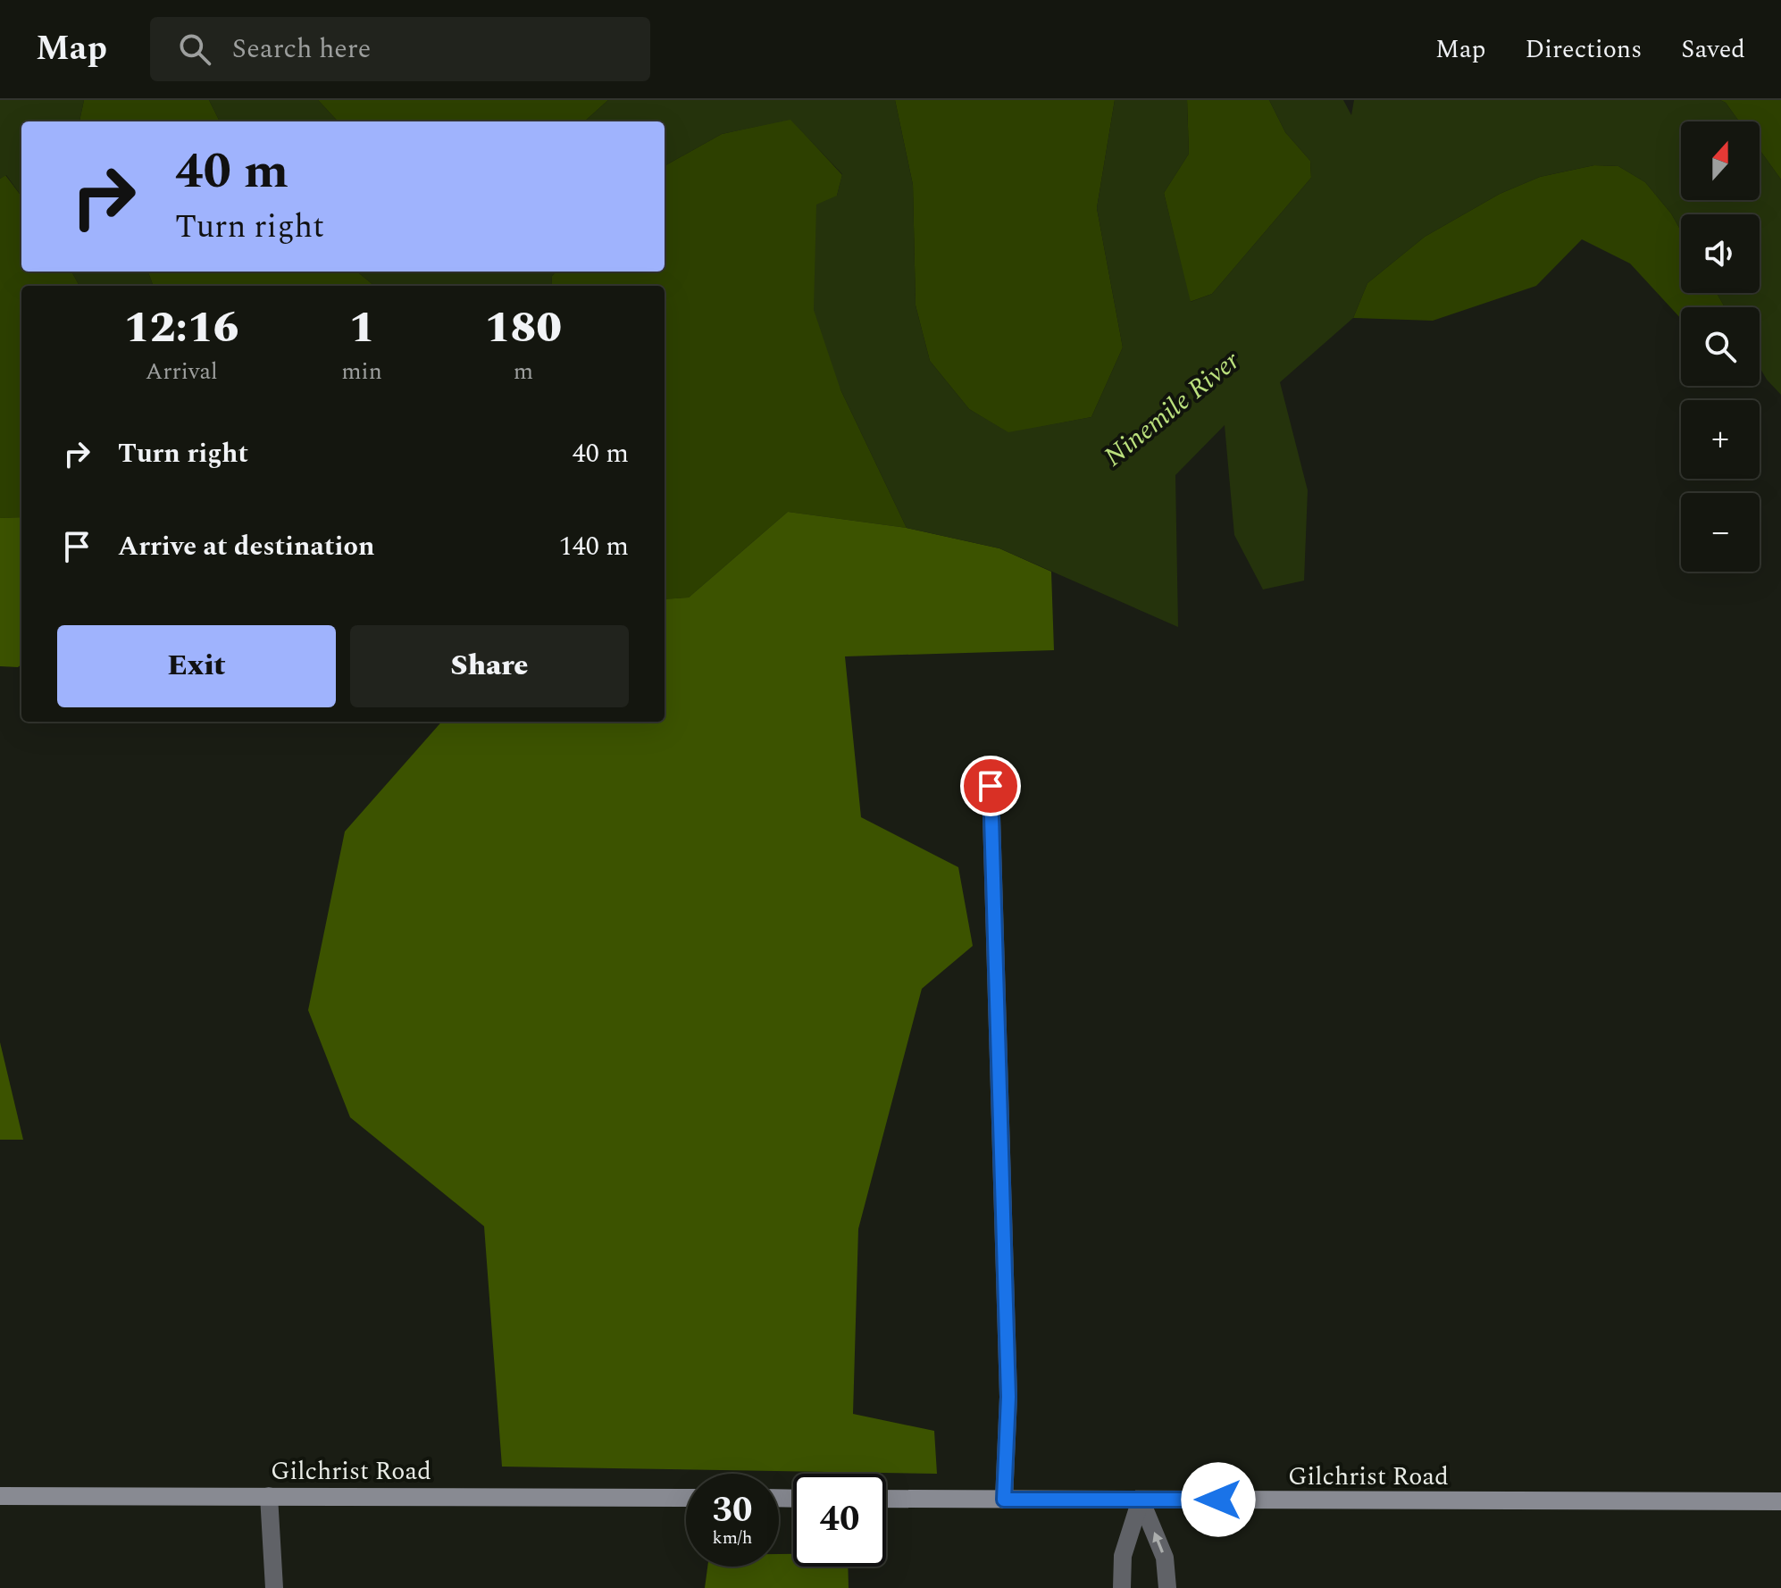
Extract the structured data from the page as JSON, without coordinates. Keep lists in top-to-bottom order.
{
  "streets": {
    "street": ["Gilchrist Road"]
  },
  "water": ["Ninemile River"],
  "north": "top",
  "page": {
    "header": "Map",
    "search": "Search here",
    "nav": ["Map", "Directions", "Saved"],
    "map_buttons": ["+", "−"],
    "turn": ["40 m", "Turn right"],
    "eta": [
      "12:16",
      "Arrival",
      "1",
      "min",
      "180",
      "m"
    ],
    "list": [
      {
        "name": "Turn right",
        "value": "40 m"
      },
      {
        "name": "Arrive at destination",
        "value": "140 m"
      }
    ],
    "buttons": ["Exit", "Share"],
    "speed": "30 km/h",
    "limit": "40"
  }
}
